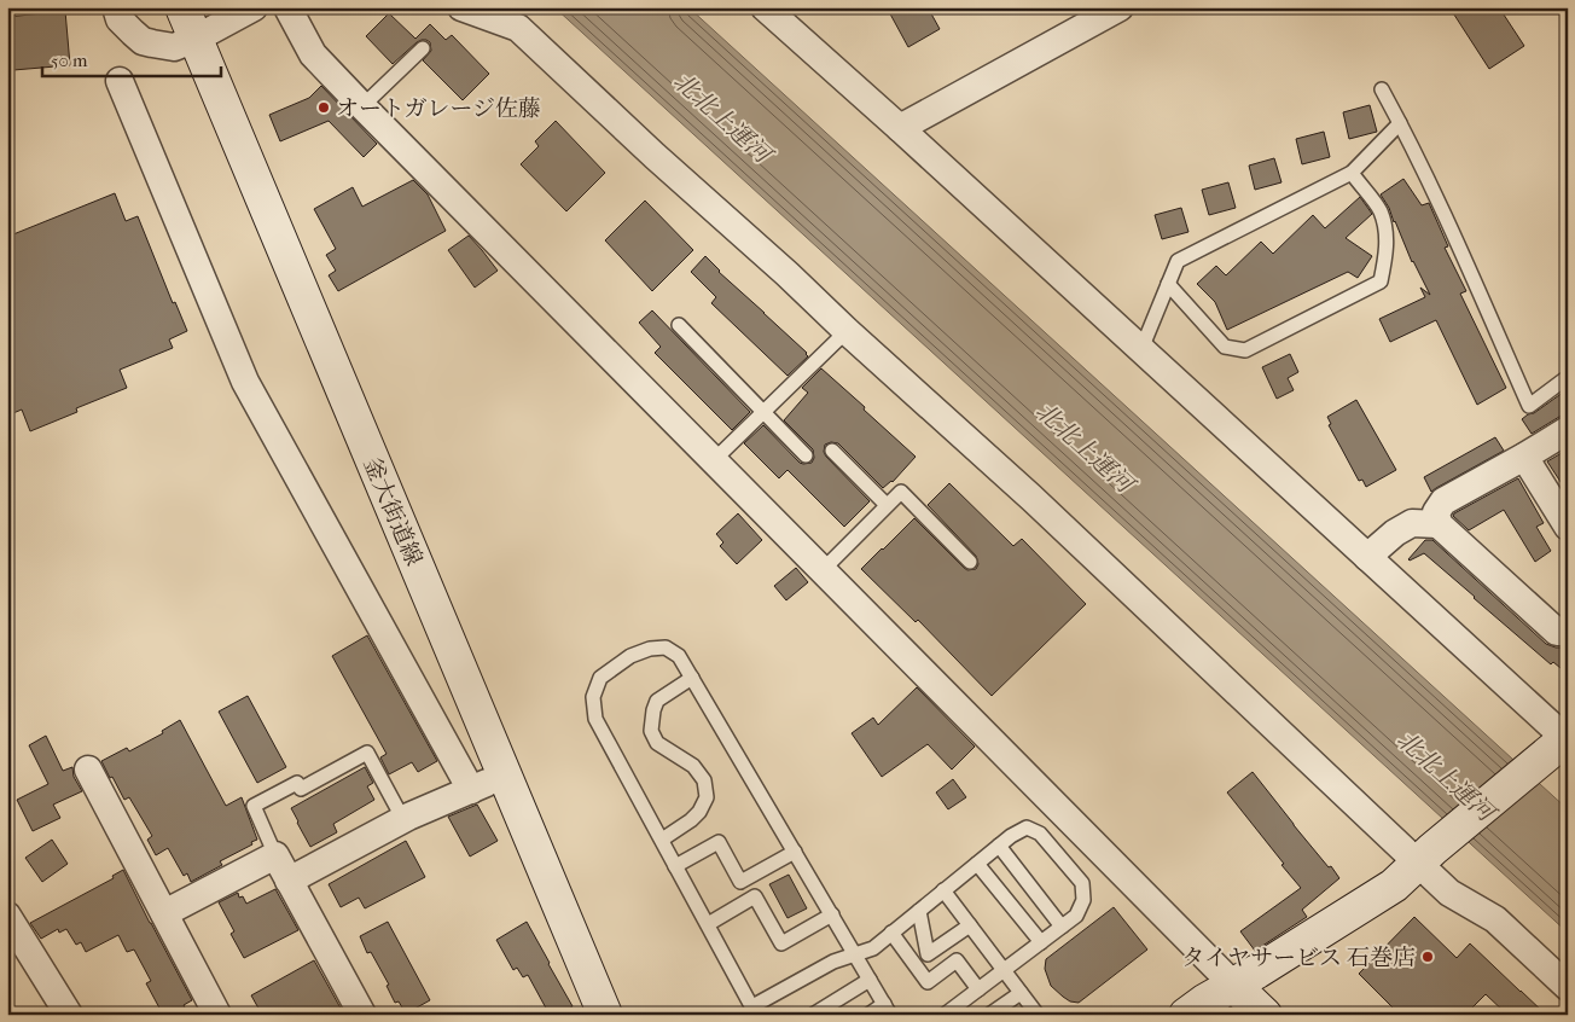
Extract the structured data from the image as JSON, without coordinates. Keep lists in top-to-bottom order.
{
  "streets": {
    "street": ["釜大街道線"]
  },
  "water": ["北北上運河"],
  "places": ["オートガレージ佐藤", "タイヤサービス 石巻店"],
  "scale_bar": "50 m"
}
